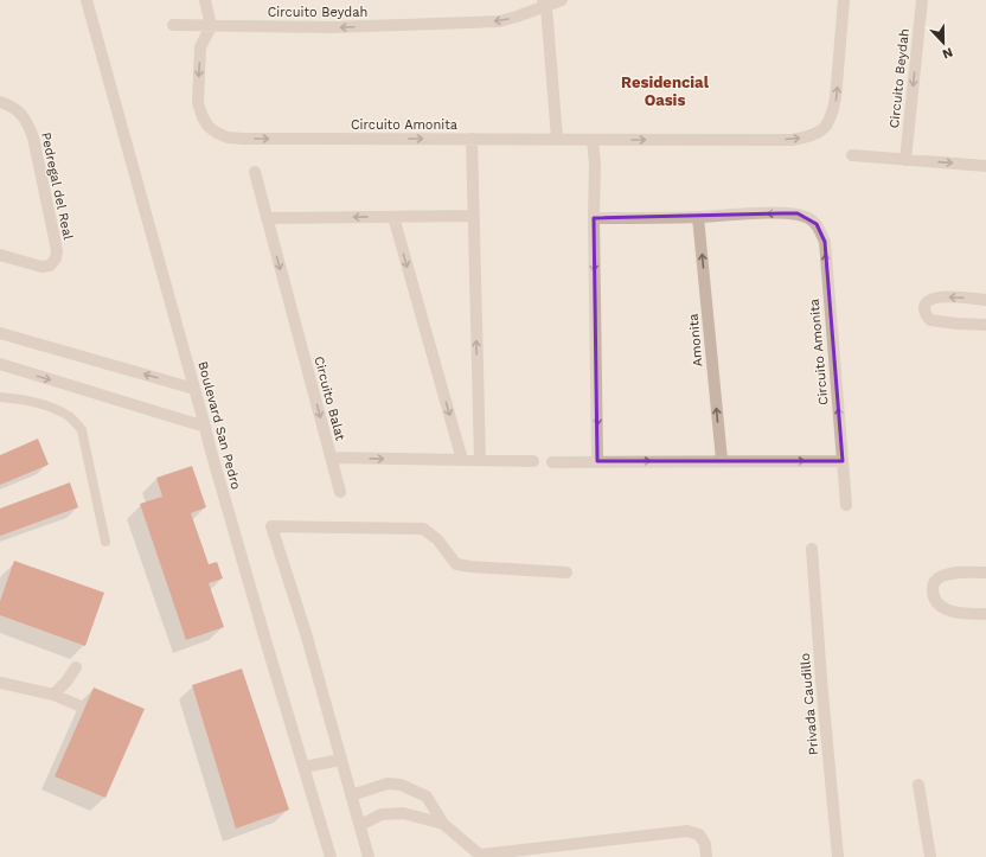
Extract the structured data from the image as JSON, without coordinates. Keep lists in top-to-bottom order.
{
  "streets": {
    "street": [
      "Circuito Beydah",
      "Circuito Amonita",
      "Pedregal del Real",
      "Amonita",
      "Circuito Balat",
      "Boulevard San Pedro",
      "Privada Caudillo"
    ]
  },
  "crossings": [
    ["Circuito Beydah", "Circuito Amonita"],
    ["Circuito Amonita", "Amonita"]
  ],
  "one_way": ["Amonita"],
  "districts": ["Residencial Oasis"],
  "north": "bottom"
}
